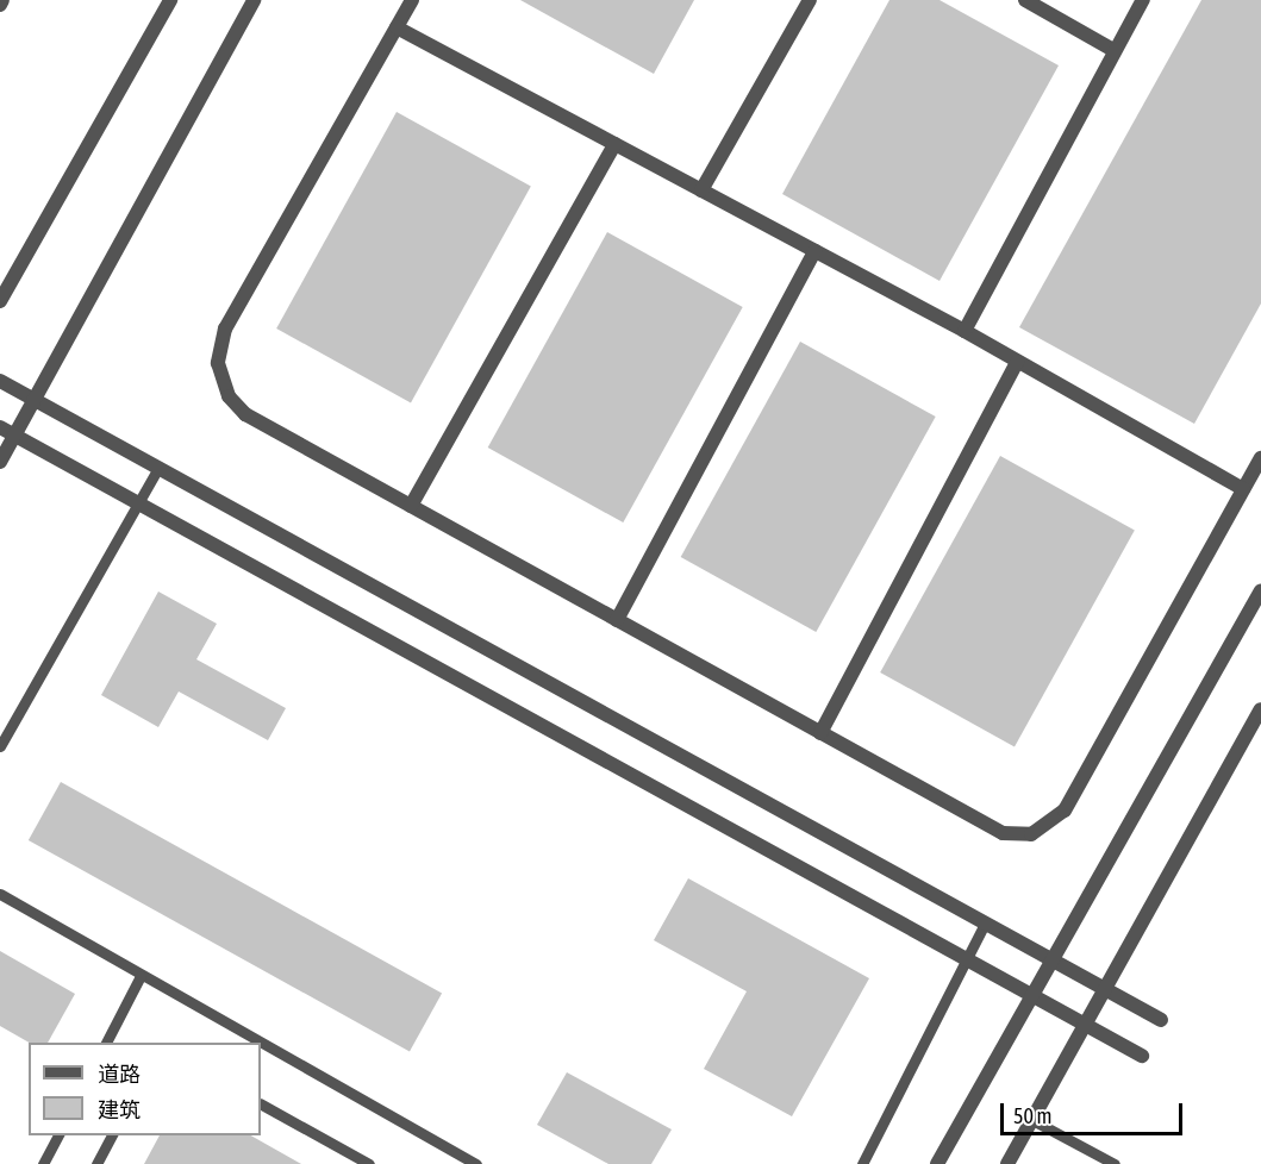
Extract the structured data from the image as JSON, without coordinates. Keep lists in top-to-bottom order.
{
  "legend": ["道路", "建筑"],
  "scale_bar": "50 m"
}
